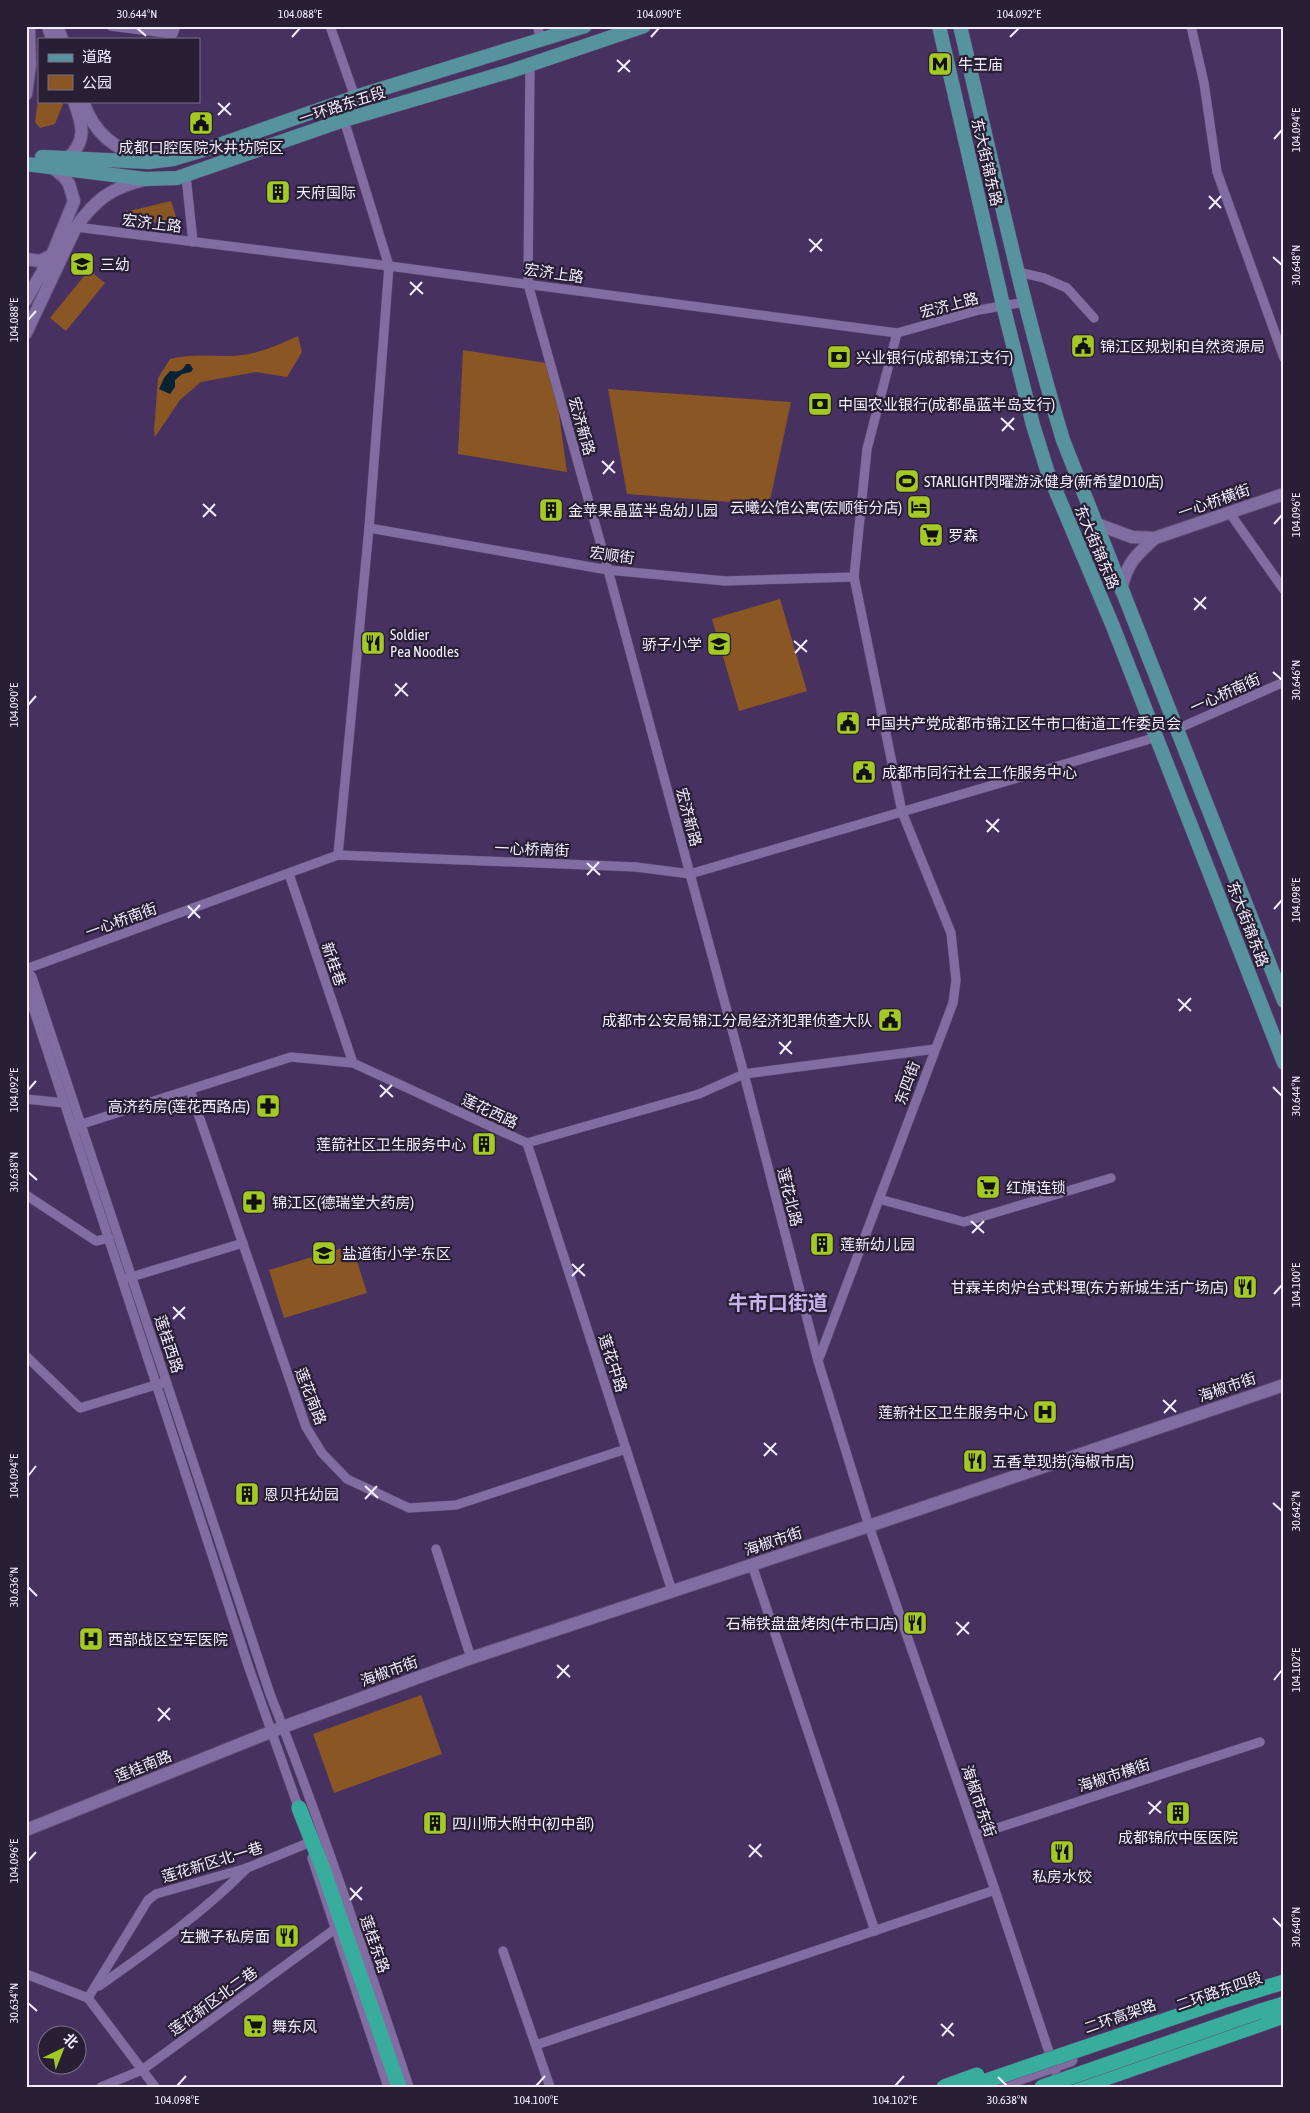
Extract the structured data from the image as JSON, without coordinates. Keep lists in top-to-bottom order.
{
  "streets": {
    "highway": ["二环高架路"],
    "main road": ["一环路东五段", "东大街锦东路"],
    "street": [
      "宏济上路",
      "宏济新路",
      "一心桥横街",
      "宏顺街",
      "一心桥南街",
      "新桂巷",
      "东四街",
      "莲花西路",
      "莲花北路",
      "莲桂西路",
      "莲花中路",
      "海椒市街",
      "莲花南路",
      "莲桂南路",
      "海椒市横街",
      "海椒市东街",
      "莲花新区北一巷",
      "莲桂东路",
      "二环路东四段",
      "莲花新区北二巷"
    ]
  },
  "crossings": [
    ["一环路东五段", "宏济新路"],
    ["东大街锦东路", "宏济上路"],
    ["东大街锦东路", "一心桥横街"],
    ["东大街锦东路", "一心桥南街"],
    ["宏济上路", "宏济新路"],
    ["宏济上路", "东四街"],
    ["宏济新路", "宏顺街"],
    ["宏济新路", "一心桥南街"],
    ["宏济新路", "莲花北路"],
    ["宏顺街", "东四街"],
    ["一心桥南街", "新桂巷"],
    ["一心桥南街", "东四街"],
    ["一心桥南街", "莲花北路"],
    ["一心桥南街", "莲桂西路"],
    ["新桂巷", "莲花西路"],
    ["东四街", "莲花西路"],
    ["东四街", "莲花北路"],
    ["莲花西路", "莲花北路"],
    ["莲花西路", "莲桂西路"],
    ["莲花西路", "莲花中路"],
    ["莲花西路", "莲花南路"],
    ["莲花北路", "海椒市街"],
    ["莲花北路", "海椒市东街"],
    ["莲桂西路", "海椒市街"],
    ["莲桂西路", "莲桂南路"],
    ["莲桂西路", "莲桂东路"],
    ["莲花中路", "海椒市街"],
    ["莲花中路", "莲花南路"],
    ["海椒市街", "莲桂南路"],
    ["海椒市街", "海椒市东街"],
    ["海椒市街", "莲桂东路"],
    ["莲桂南路", "莲桂东路"],
    ["海椒市横街", "海椒市东街"],
    ["海椒市东街", "二环路东四段"],
    ["二环路东四段", "二环高架路"]
  ],
  "districts": ["牛市口街道"],
  "places": {
    "metro station": ["牛王庙"],
    "public building": [
      "成都口腔医院水井坊院区",
      "锦江区规划和自然资源局",
      "中国共产党成都市锦江区牛市口街道工作委员会",
      "成都市同行社会工作服务中心",
      "成都市公安局锦江分局经济犯罪侦查大队"
    ],
    "building": [
      "天府国际",
      "金苹果晶蓝半岛幼儿园",
      "莲箭社区卫生服务中心",
      "莲新幼儿园",
      "恩贝托幼园",
      "成都锦欣中医医院",
      "四川师大附中(初中部)"
    ],
    "school or university": ["三幼", "骄子小学", "盐道街小学-东区"],
    "bank": ["兴业银行(成都锦江支行)", "中国农业银行(成都晶蓝半岛支行)"],
    "sports": ["STARLIGHT閃曜游泳健身(新希望D10店)"],
    "hotel": ["云曦公馆公寓(宏顺街分店)"],
    "supermarket": ["罗森", "红旗连锁", "舞东风"],
    "restaurant": [
      "Soldier Pea Noodles",
      "甘霖羊肉炉台式料理(东方新城生活广场店)",
      "五香草现捞(海椒市店)",
      "石棉铁盘盘烤肉(牛市口店)",
      "私房水饺",
      "左撇子私房面"
    ],
    "pharmacy": ["高济药房(莲花西路店)", "锦江区(德瑞堂大药房)"],
    "hospital": ["莲新社区卫生服务中心", "西部战区空军医院"]
  },
  "legend": ["道路", "公园"],
  "north": "top right",
  "coordinates": [
    "30.644°N",
    "104.088°E",
    "104.090°E",
    "104.092°E",
    "104.094°E",
    "30.648°N",
    "104.096°E",
    "30.646°N",
    "104.098°E",
    "30.638°N",
    "104.100°E",
    "30.642°N",
    "30.636°N",
    "104.102°E",
    "30.640°N",
    "30.634°N"
  ]
}
